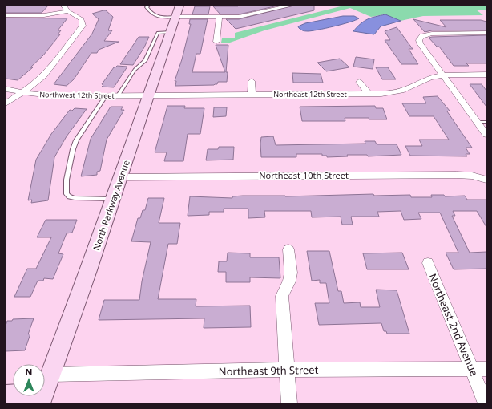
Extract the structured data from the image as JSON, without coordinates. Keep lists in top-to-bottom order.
{
  "streets": {
    "street": [
      "Northeast 12th Street",
      "Northwest 12th Street",
      "Northeast 10th Street",
      "North Parkway Avenue",
      "Northeast 2nd Avenue",
      "Northeast 9th Street"
    ]
  },
  "crossings": [
    ["Northeast 12th Street", "Northwest 12th Street"],
    ["Northeast 12th Street", "North Parkway Avenue"],
    ["Northwest 12th Street", "North Parkway Avenue"],
    ["Northeast 10th Street", "North Parkway Avenue"],
    ["North Parkway Avenue", "Northeast 9th Street"],
    ["Northeast 2nd Avenue", "Northeast 9th Street"]
  ],
  "north": "top"
}
